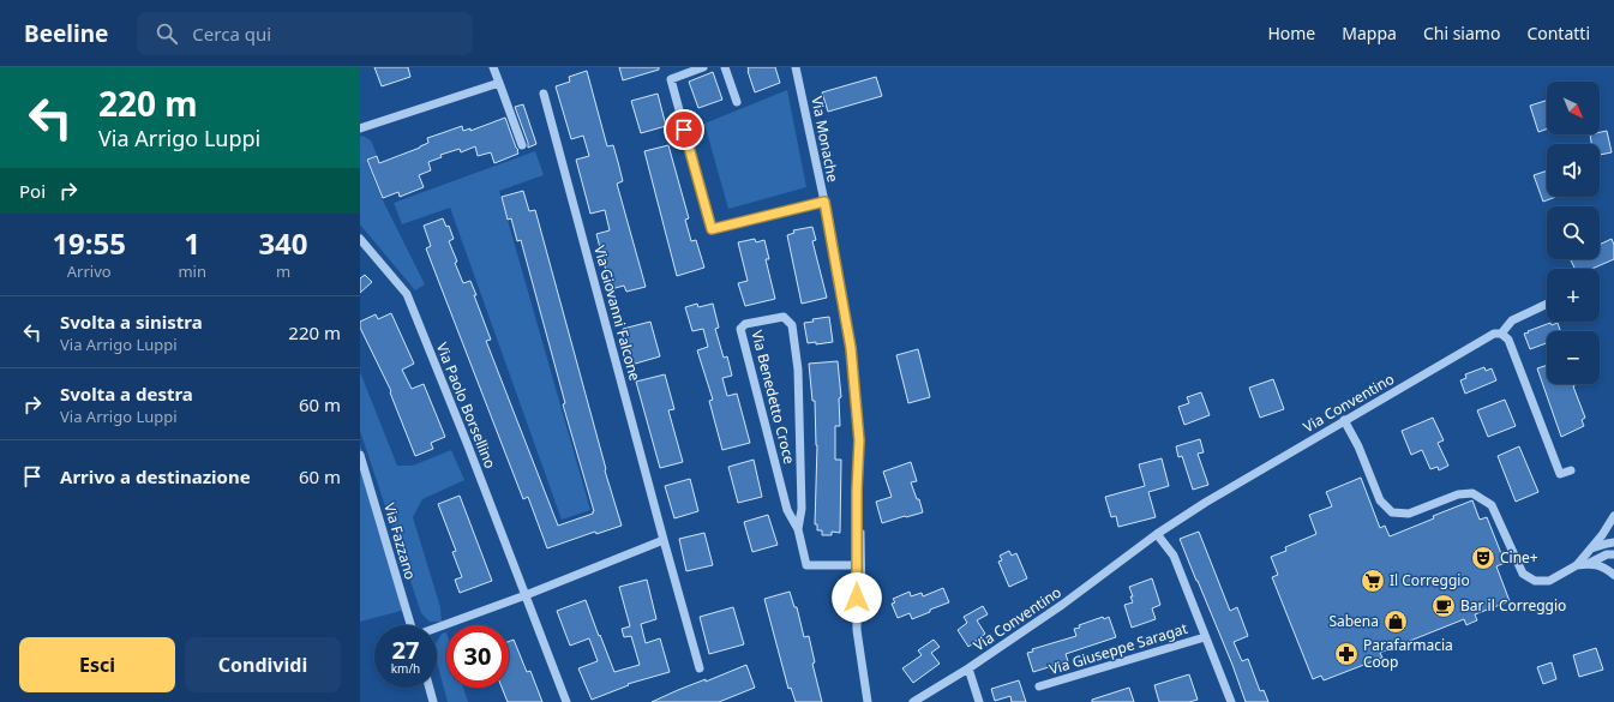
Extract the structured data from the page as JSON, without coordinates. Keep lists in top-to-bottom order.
{
  "streets": {
    "street": [
      "Via Monache",
      "Via Giovanni Falcone",
      "Via Benedetto Croce",
      "Via Conventino",
      "Via Paolo Borsellino",
      "Via Fazzano",
      "Via Giuseppe Saragat"
    ]
  },
  "crossings": [
    ["Via Monache", "Via Benedetto Croce"]
  ],
  "places": {
    "theatre": ["Cine+"],
    "supermarket": ["Il Correggio"],
    "cafe": ["Bar il Correggio"],
    "shop": ["Sabena"],
    "pharmacy": ["Parafarmacia Coop"]
  },
  "north": "bottom right",
  "page": {
    "header": "Beeline",
    "search": "Cerca qui",
    "nav": [
      "Home",
      "Mappa",
      "Chi siamo",
      "Contatti"
    ],
    "turn": ["220 m", "Via Arrigo Luppi"],
    "map_buttons": ["+", "−"],
    "then": "Poi",
    "eta": [
      "19:55",
      "Arrivo",
      "1",
      "min",
      "340",
      "m"
    ],
    "list": [
      {
        "name": "Svolta a sinistra",
        "note": "Via Arrigo Luppi",
        "value": "220 m"
      },
      {
        "name": "Svolta a destra",
        "note": "Via Arrigo Luppi",
        "value": "60 m"
      },
      {
        "name": "Arrivo a destinazione",
        "value": "60 m"
      }
    ],
    "speed": "27 km/h",
    "limit": "30",
    "buttons": ["Esci", "Condividi"]
  }
}
